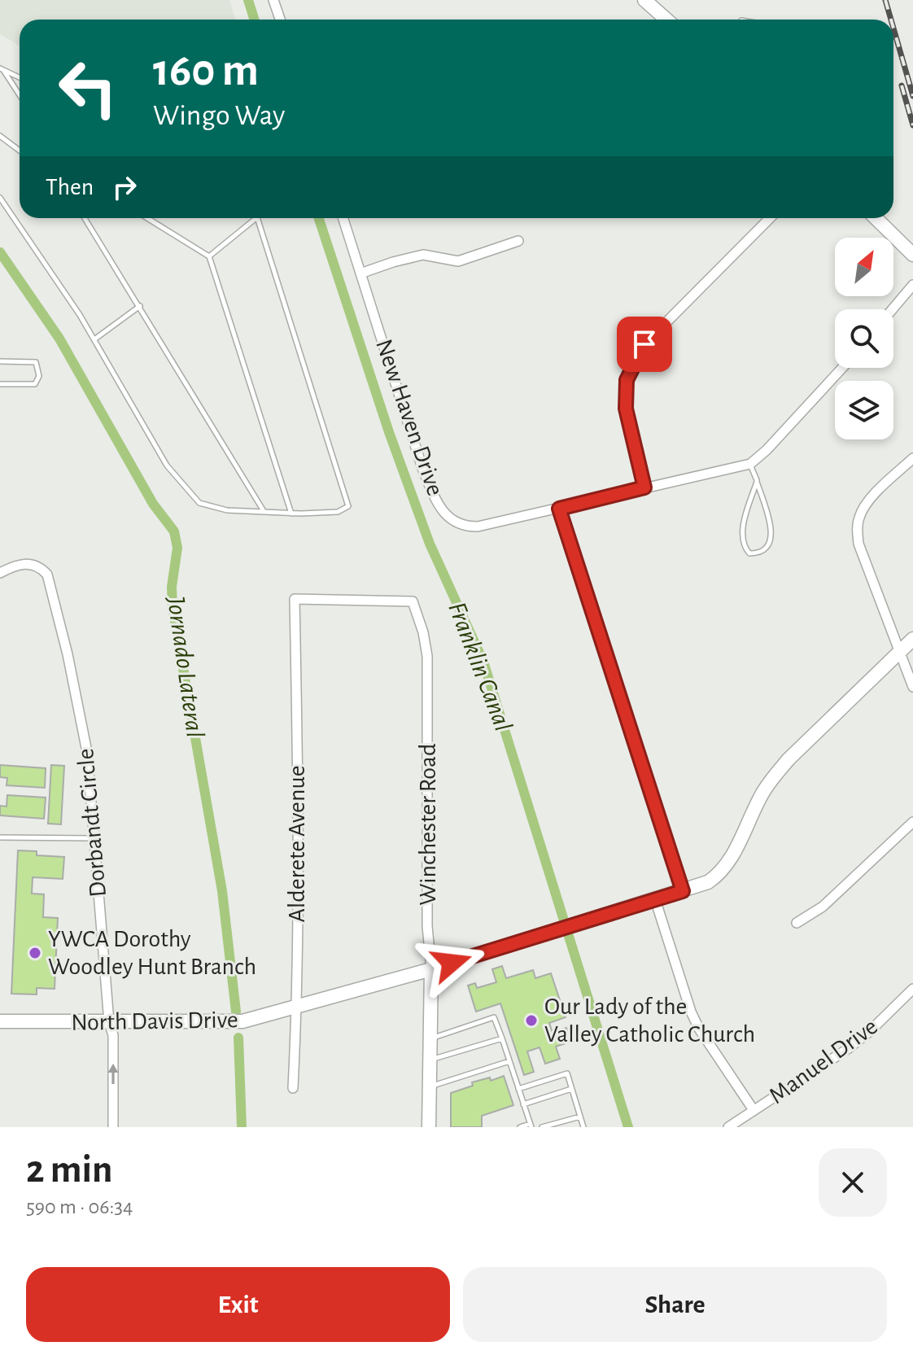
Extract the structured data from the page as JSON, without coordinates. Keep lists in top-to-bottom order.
{
  "streets": {
    "street": [
      "New Haven Drive",
      "Dorbandt Circle",
      "Winchester Road",
      "Alderete Avenue",
      "North Davis Drive",
      "Manuel Drive"
    ]
  },
  "crossings": [
    ["Dorbandt Circle", "North Davis Drive"],
    ["Winchester Road", "Alderete Avenue"],
    ["Winchester Road", "North Davis Drive"],
    ["Alderete Avenue", "North Davis Drive"]
  ],
  "water": ["Franklin Canal", "Jornado Lateral"],
  "places": ["YWCA Dorothy Woodley Hunt Branch", "Our Lady of the Valley Catholic Church"],
  "north": "top right",
  "page": {
    "turn": ["160 m", "Wingo Way"],
    "then": "Then",
    "heading": ["2 min", "590 m · 06:34"],
    "buttons": ["Exit", "Share"]
  }
}
